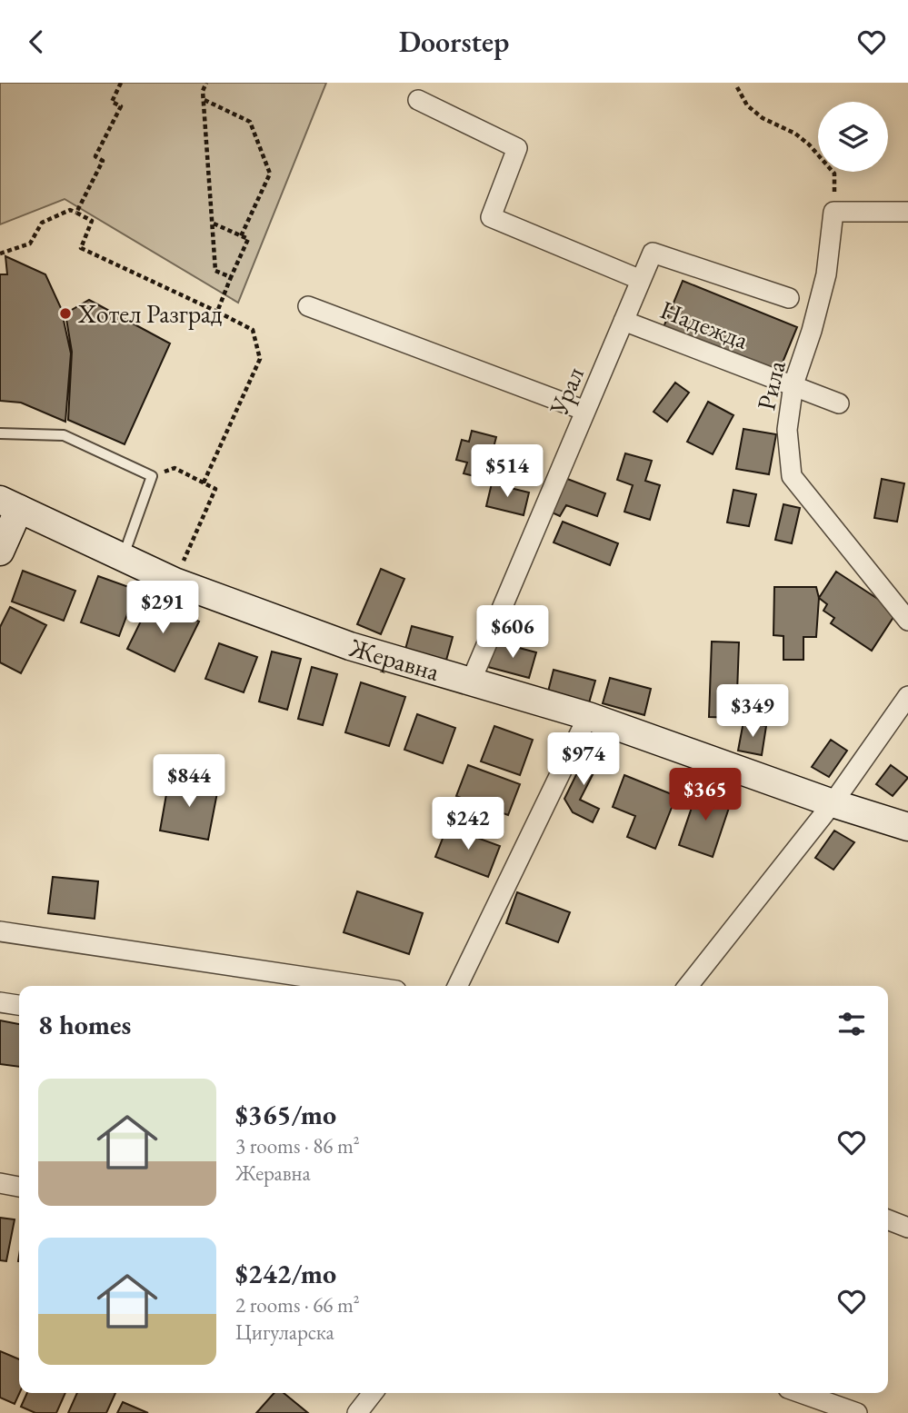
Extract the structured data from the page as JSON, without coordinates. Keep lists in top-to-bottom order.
{
  "streets": {
    "street": [
      "Надежда",
      "Рила",
      "Урал",
      "Жеравна"
    ]
  },
  "crossings": [
    ["Надежда", "Рила"],
    ["Надежда", "Урал"],
    ["Урал", "Жеравна"]
  ],
  "places": ["Хотел Разград"],
  "page": {
    "header": "Doorstep",
    "price": [
      "$514",
      "$291",
      "$606",
      "$349",
      "$974",
      "$844",
      "$365",
      "$242"
    ],
    "heading": "8 homes",
    "list": [
      {
        "name": "$365/mo",
        "note": "3 rooms · 86 m² · Жеравна"
      },
      {
        "name": "$242/mo",
        "note": "2 rooms · 66 m² · Цигуларска"
      }
    ]
  }
}
